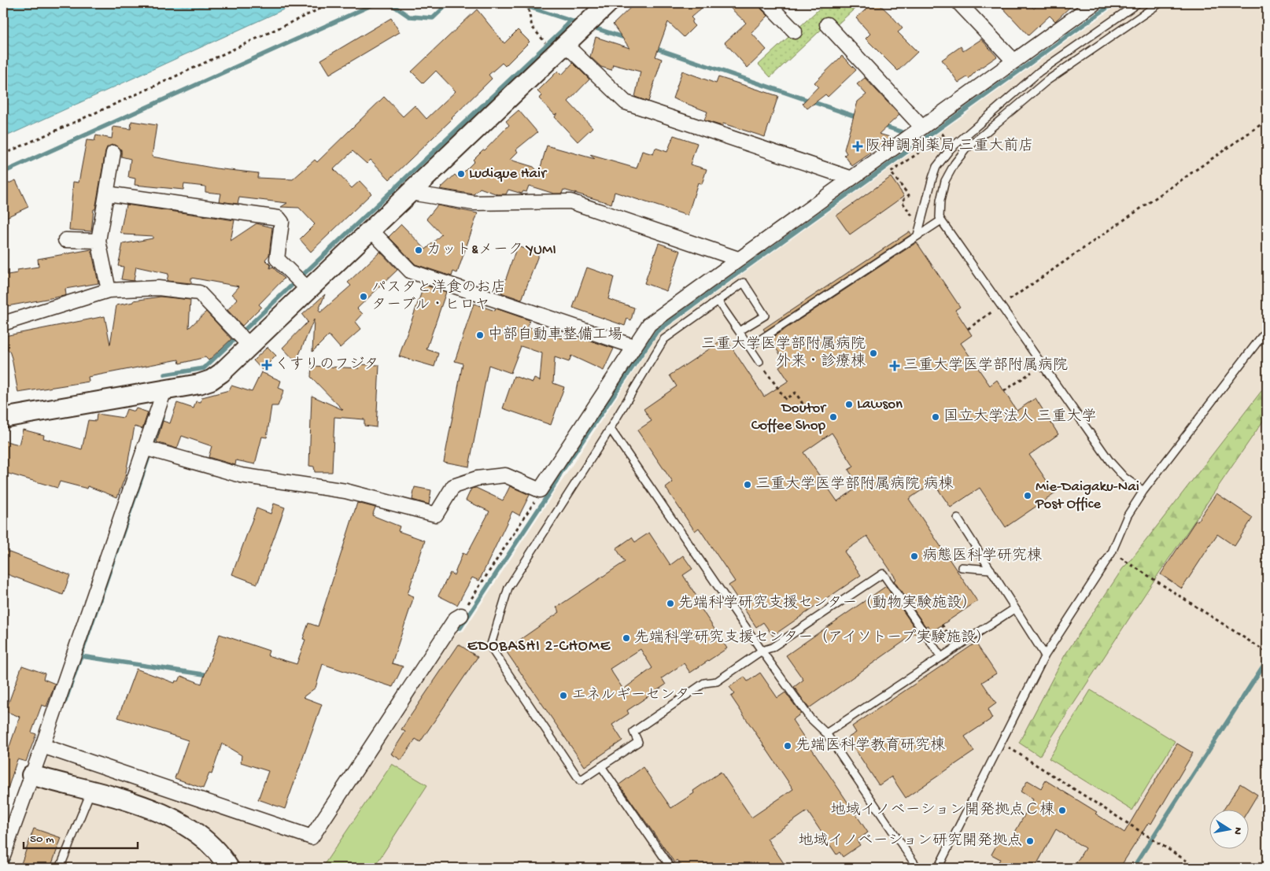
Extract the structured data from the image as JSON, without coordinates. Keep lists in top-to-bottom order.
{
  "districts": ["EDOBASHI 2-CHOME"],
  "places": {
    "health": ["阪神調剤薬局 三重大前店", "くすりのフジタ", "三重大学医学部附属病院"],
    "other": [
      "Ludique Hair",
      "カット&メーク YUMI",
      "パスタと洋食のお店 ターブル・ヒロヤ",
      "中部自動車整備工場",
      "三重大学医学部附属病院 外来・診療棟",
      "Lawson",
      "Doutor Coffee Shop",
      "国立大学法人 三重大学",
      "三重大学医学部附属病院 病棟",
      "Mie-Daigaku-Nai Post Office",
      "病態医科学研究棟",
      "先端科学研究支援センター（動物実験施設）",
      "先端科学研究支援センター（アイソトープ実験施設）",
      "エネルギーセンター",
      "先端医科学教育研究棟",
      "地域イノベーション開発拠点Ｃ棟",
      "地域イノベーション研究開発拠点"
    ]
  },
  "scale_bar": "50 m",
  "north": "right"
}
